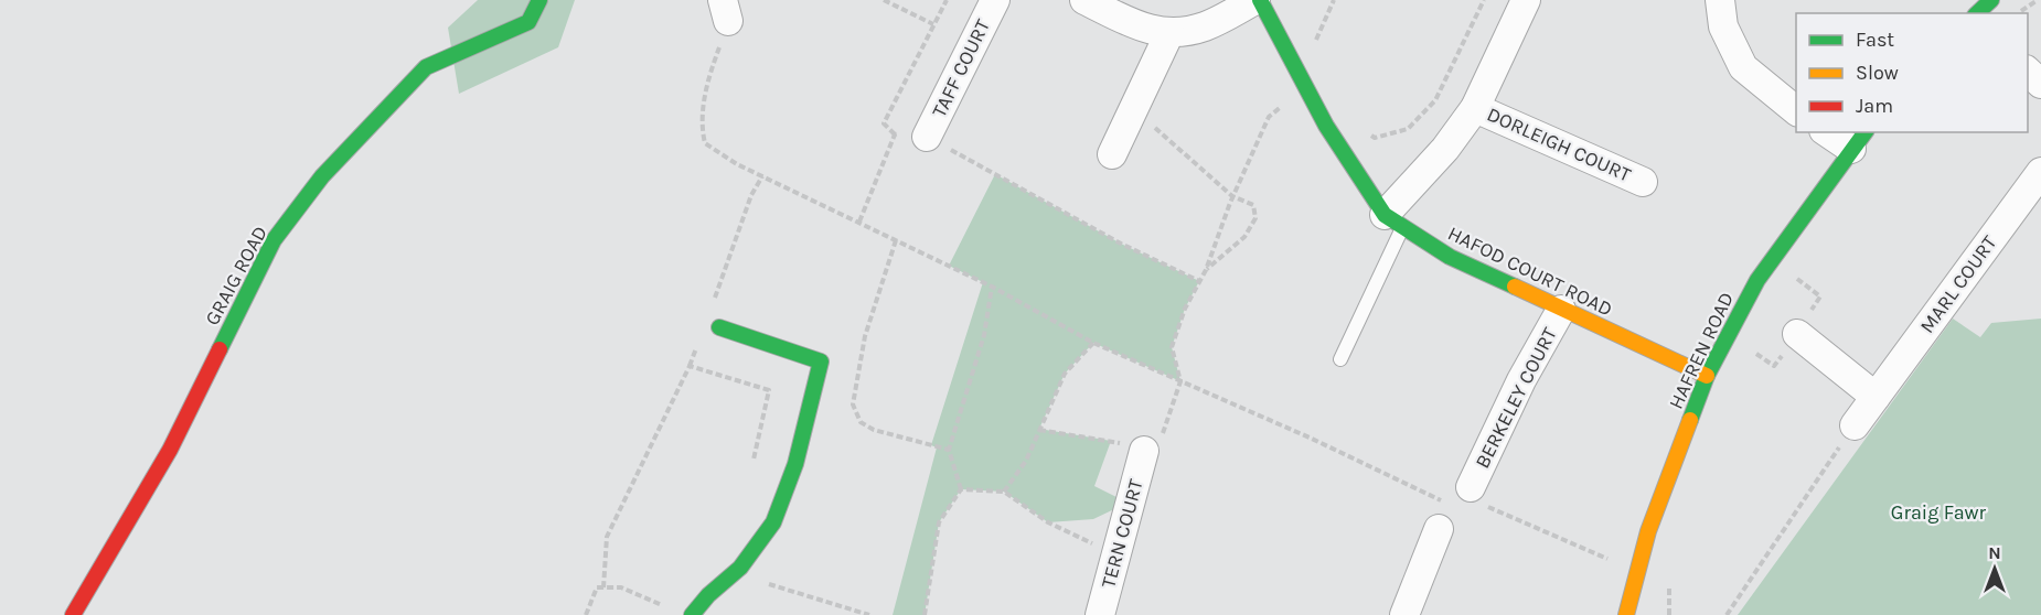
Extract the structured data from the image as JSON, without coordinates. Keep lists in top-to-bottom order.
{
  "streets": {
    "street": [
      "TAFF COURT",
      "DORLEIGH COURT",
      "HAFOD COURT ROAD",
      "GRAIG ROAD",
      "MARL COURT",
      "HAFREN ROAD",
      "BERKELEY COURT",
      "TERN COURT"
    ]
  },
  "crossings": [
    ["DORLEIGH COURT", "HAFOD COURT ROAD"],
    ["HAFOD COURT ROAD", "HAFREN ROAD"],
    ["HAFOD COURT ROAD", "BERKELEY COURT"]
  ],
  "parks": ["Graig Fawr"],
  "legend": ["Fast", "Slow", "Jam"],
  "north": "top"
}
